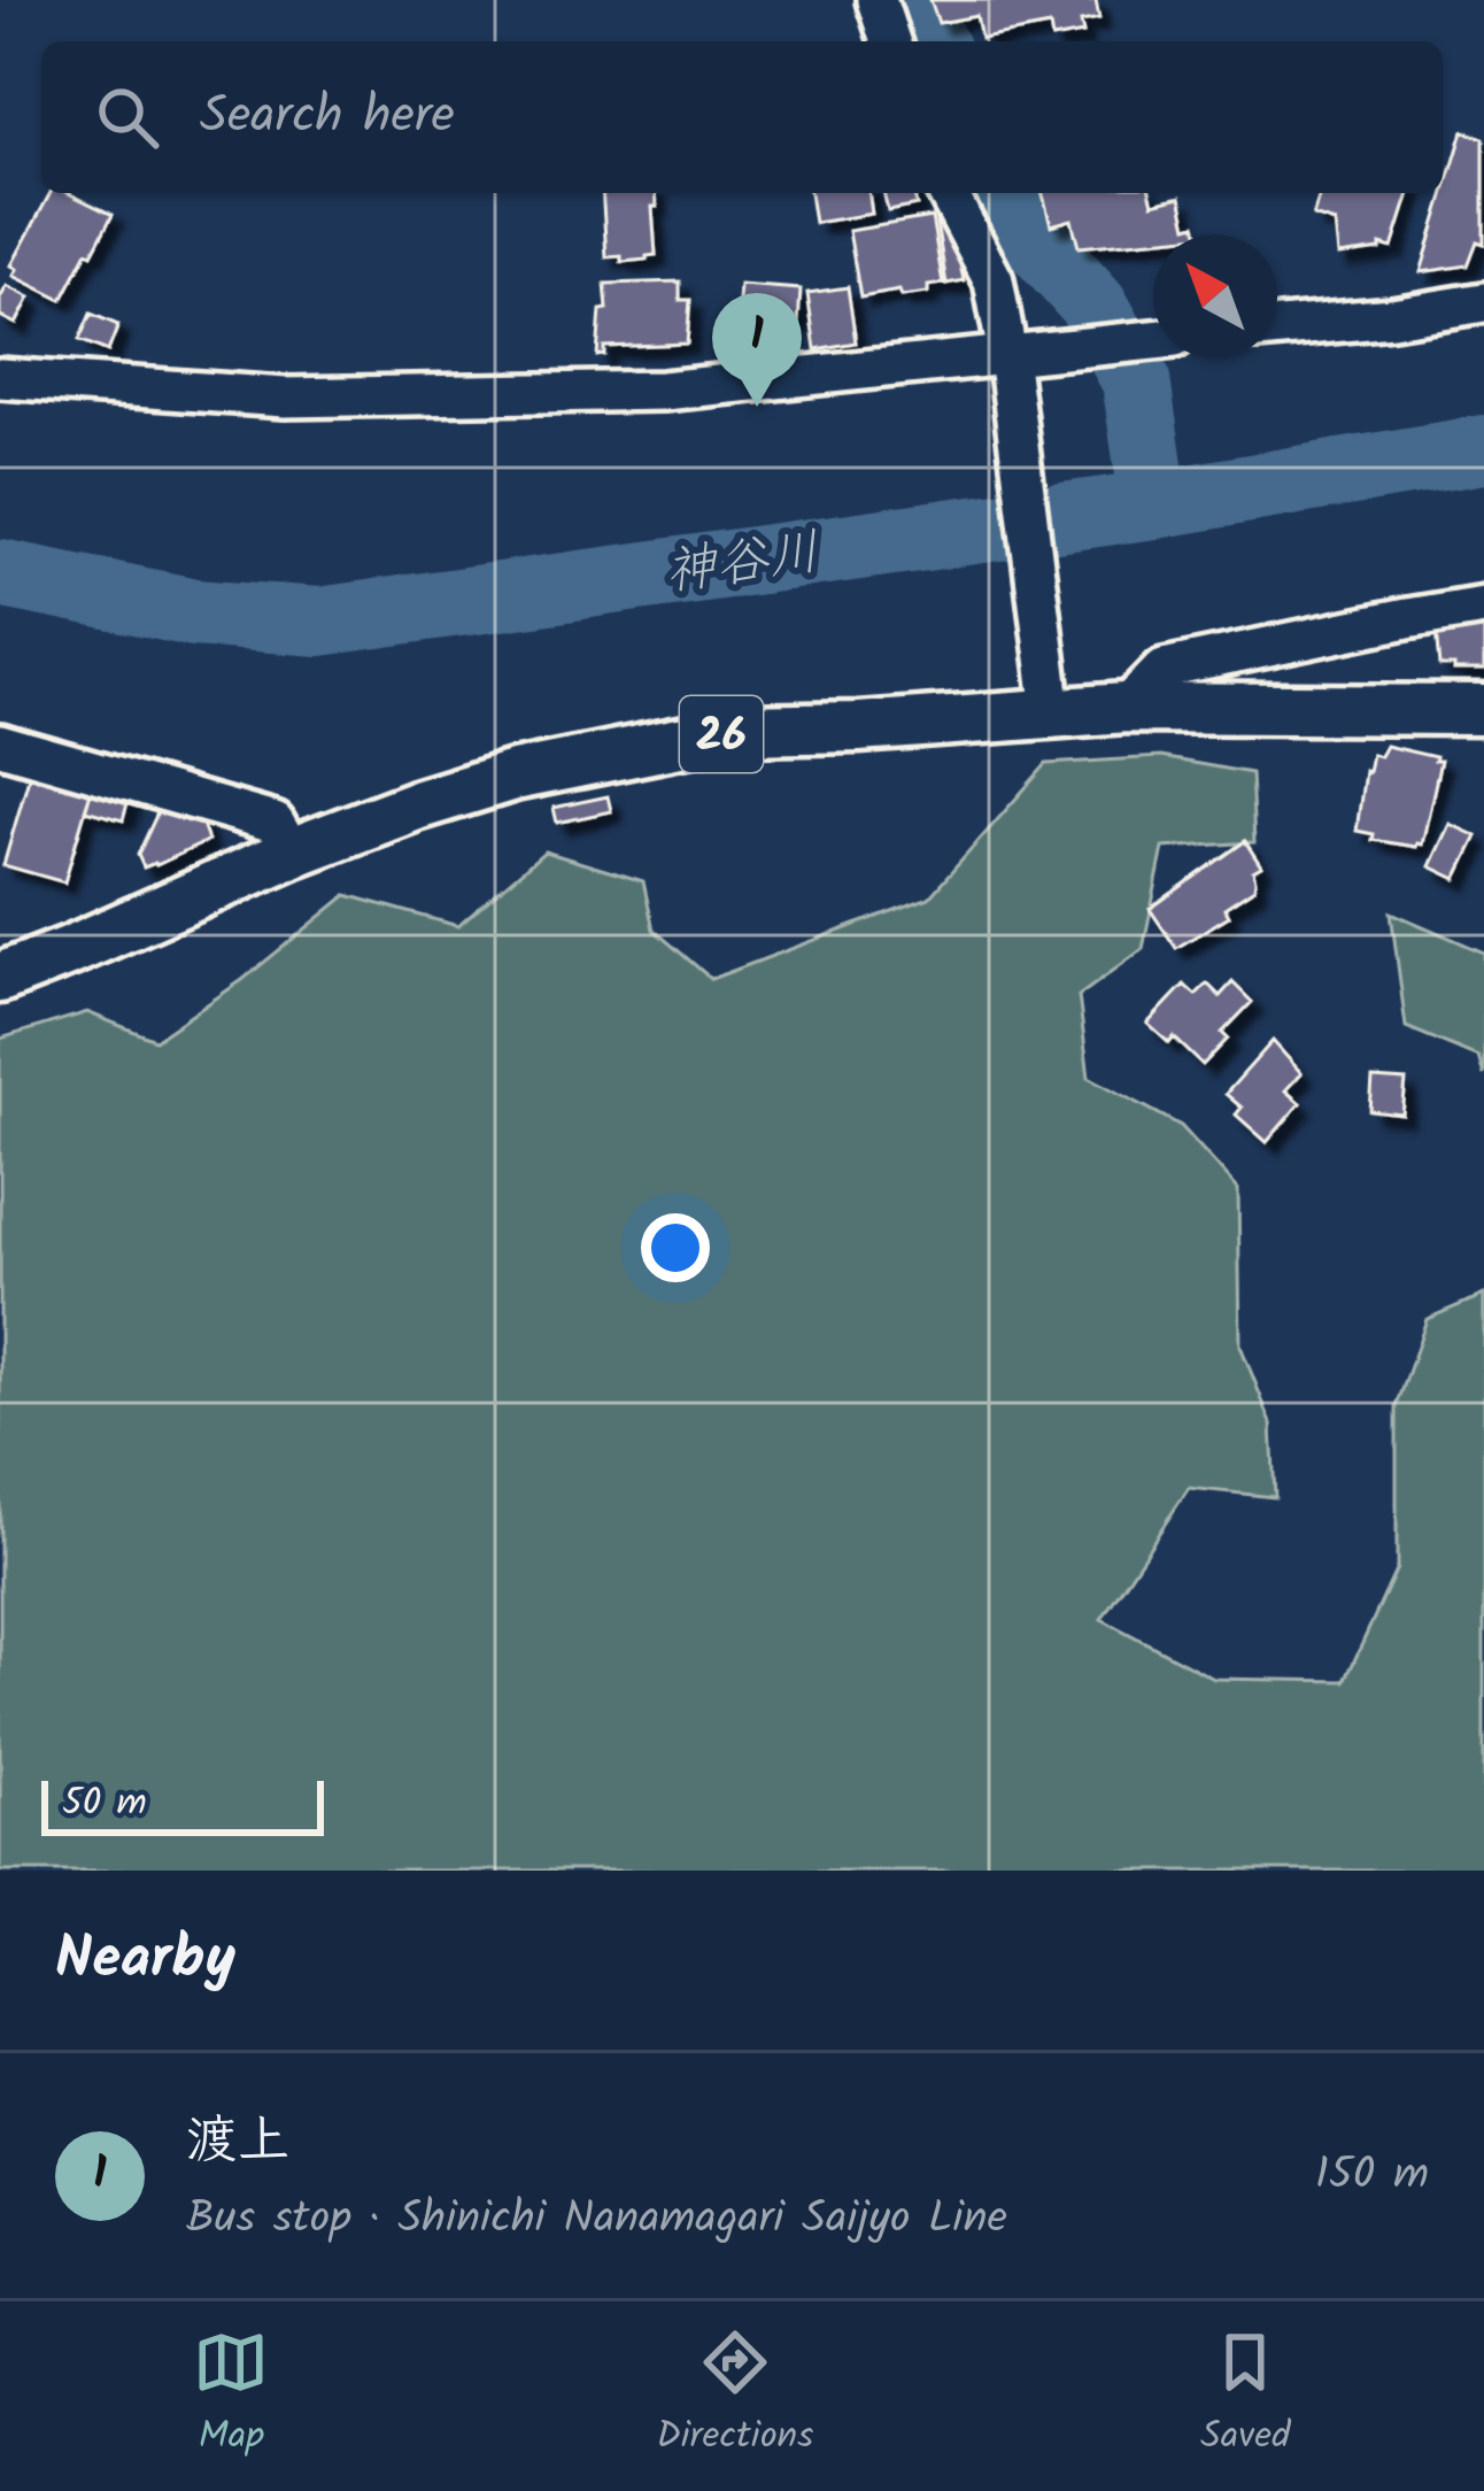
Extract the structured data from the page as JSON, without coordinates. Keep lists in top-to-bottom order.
{
  "streets": {
    "main road": ["26"]
  },
  "water": ["神谷川"],
  "scale_bar": "50 m",
  "north": "top left",
  "page": {
    "search": "Search here",
    "pins": "1",
    "scale": "50 m",
    "heading": "Nearby",
    "list": [
      {
        "mark": "1",
        "name": "渡上",
        "note": "Bus stop · Shinichi Nanamagari Saijyo Line",
        "value": "150 m"
      }
    ],
    "nav": ["Map", "Directions", "Saved"]
  }
}
